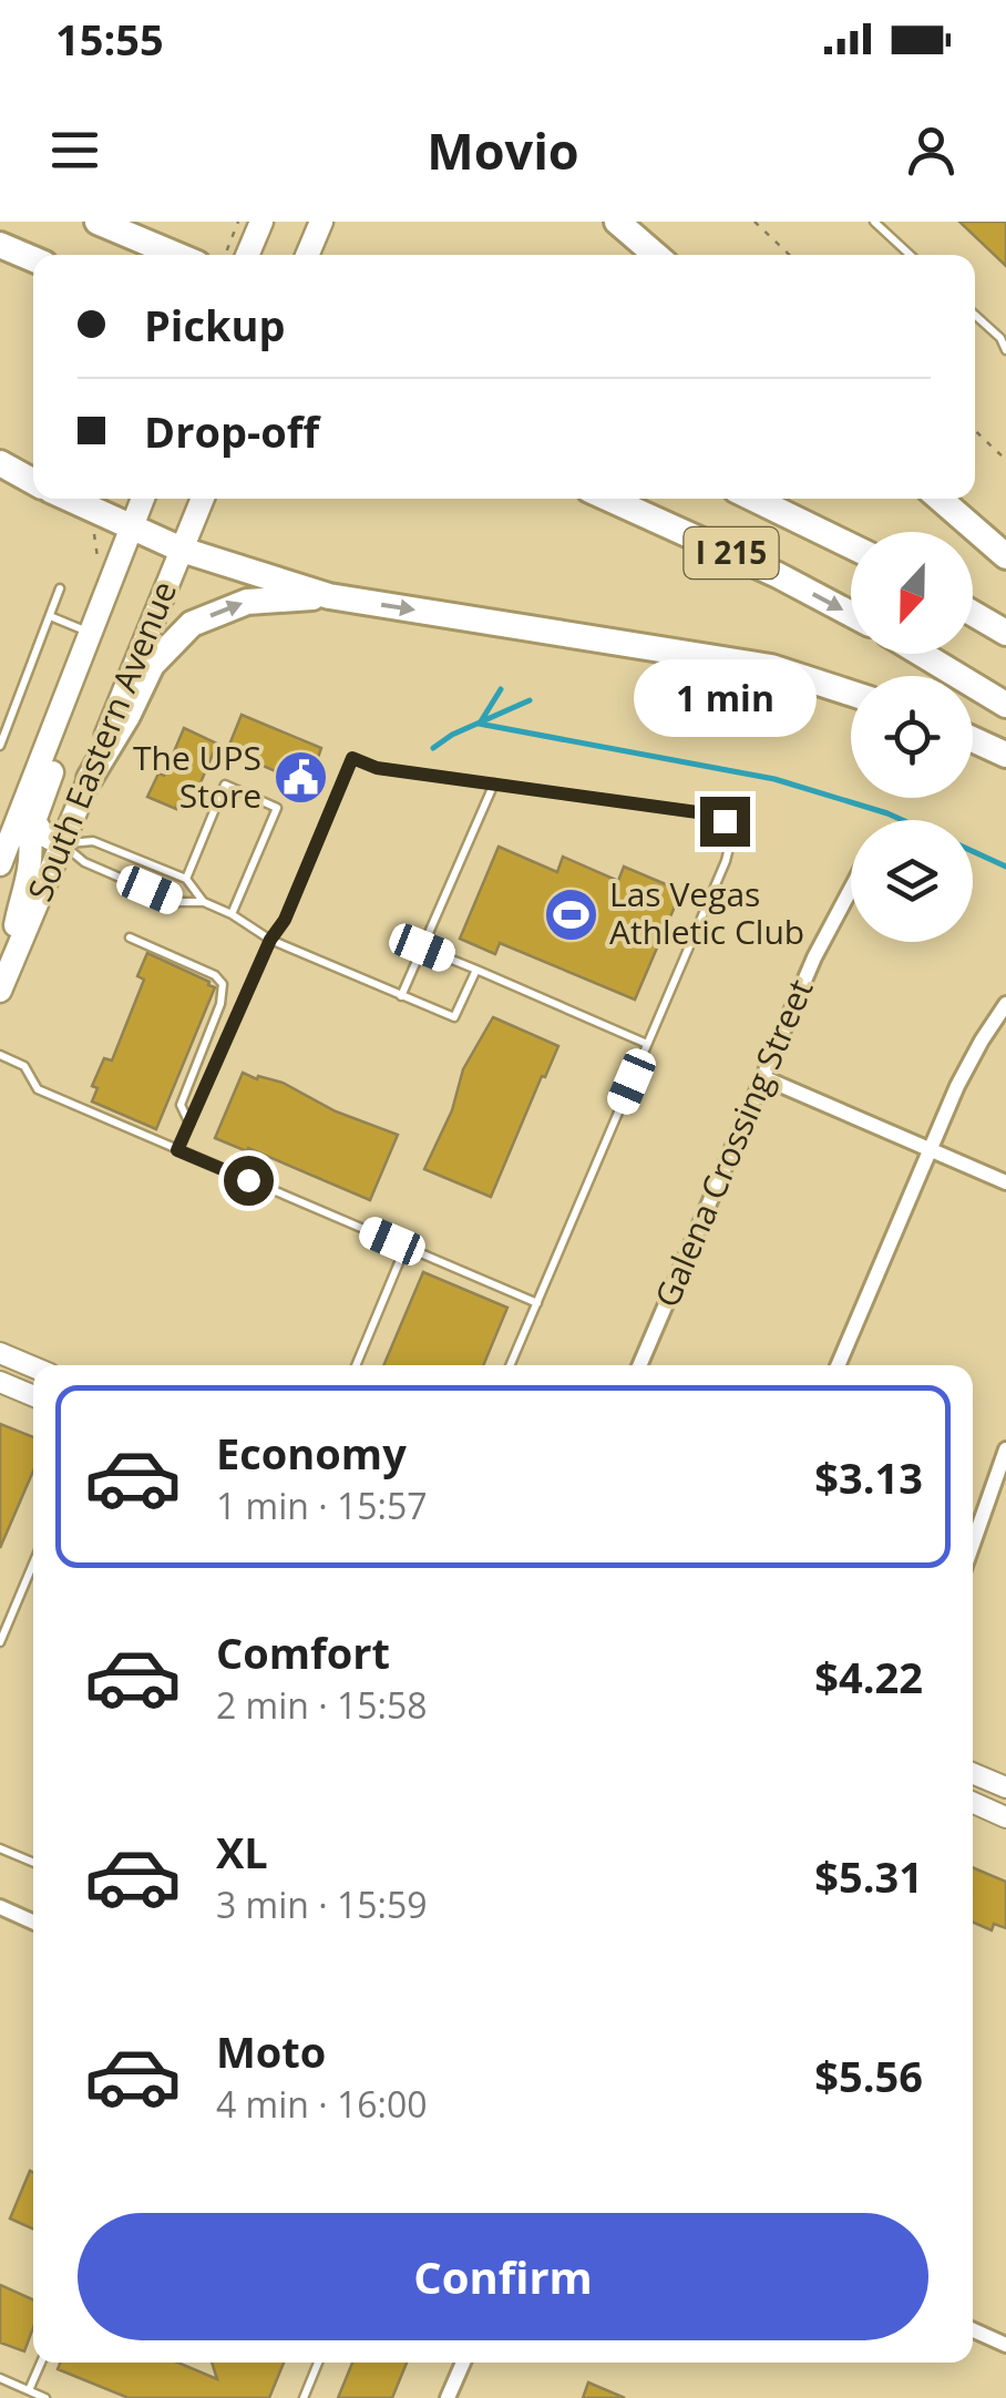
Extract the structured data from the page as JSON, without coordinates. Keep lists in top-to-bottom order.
{
  "streets": {
    "highway": ["I 215"],
    "main road": ["South Eastern Avenue"],
    "street": ["Galena Crossing Street"]
  },
  "places": {
    "public building": ["The UPS Store"],
    "sports": ["Las Vegas Athletic Club"]
  },
  "north": "bottom",
  "page": {
    "status": "15:55",
    "header": "Movio",
    "banner": ["Pickup", "Drop-off"],
    "bubble": "1 min",
    "list": [
      {
        "name": "Economy",
        "note": "1 min · 15:57",
        "value": "$3.13"
      },
      {
        "name": "Comfort",
        "note": "2 min · 15:58",
        "value": "$4.22"
      },
      {
        "name": "XL",
        "note": "3 min · 15:59",
        "value": "$5.31"
      },
      {
        "name": "Moto",
        "note": "4 min · 16:00",
        "value": "$5.56"
      }
    ],
    "buttons": "Confirm"
  }
}
